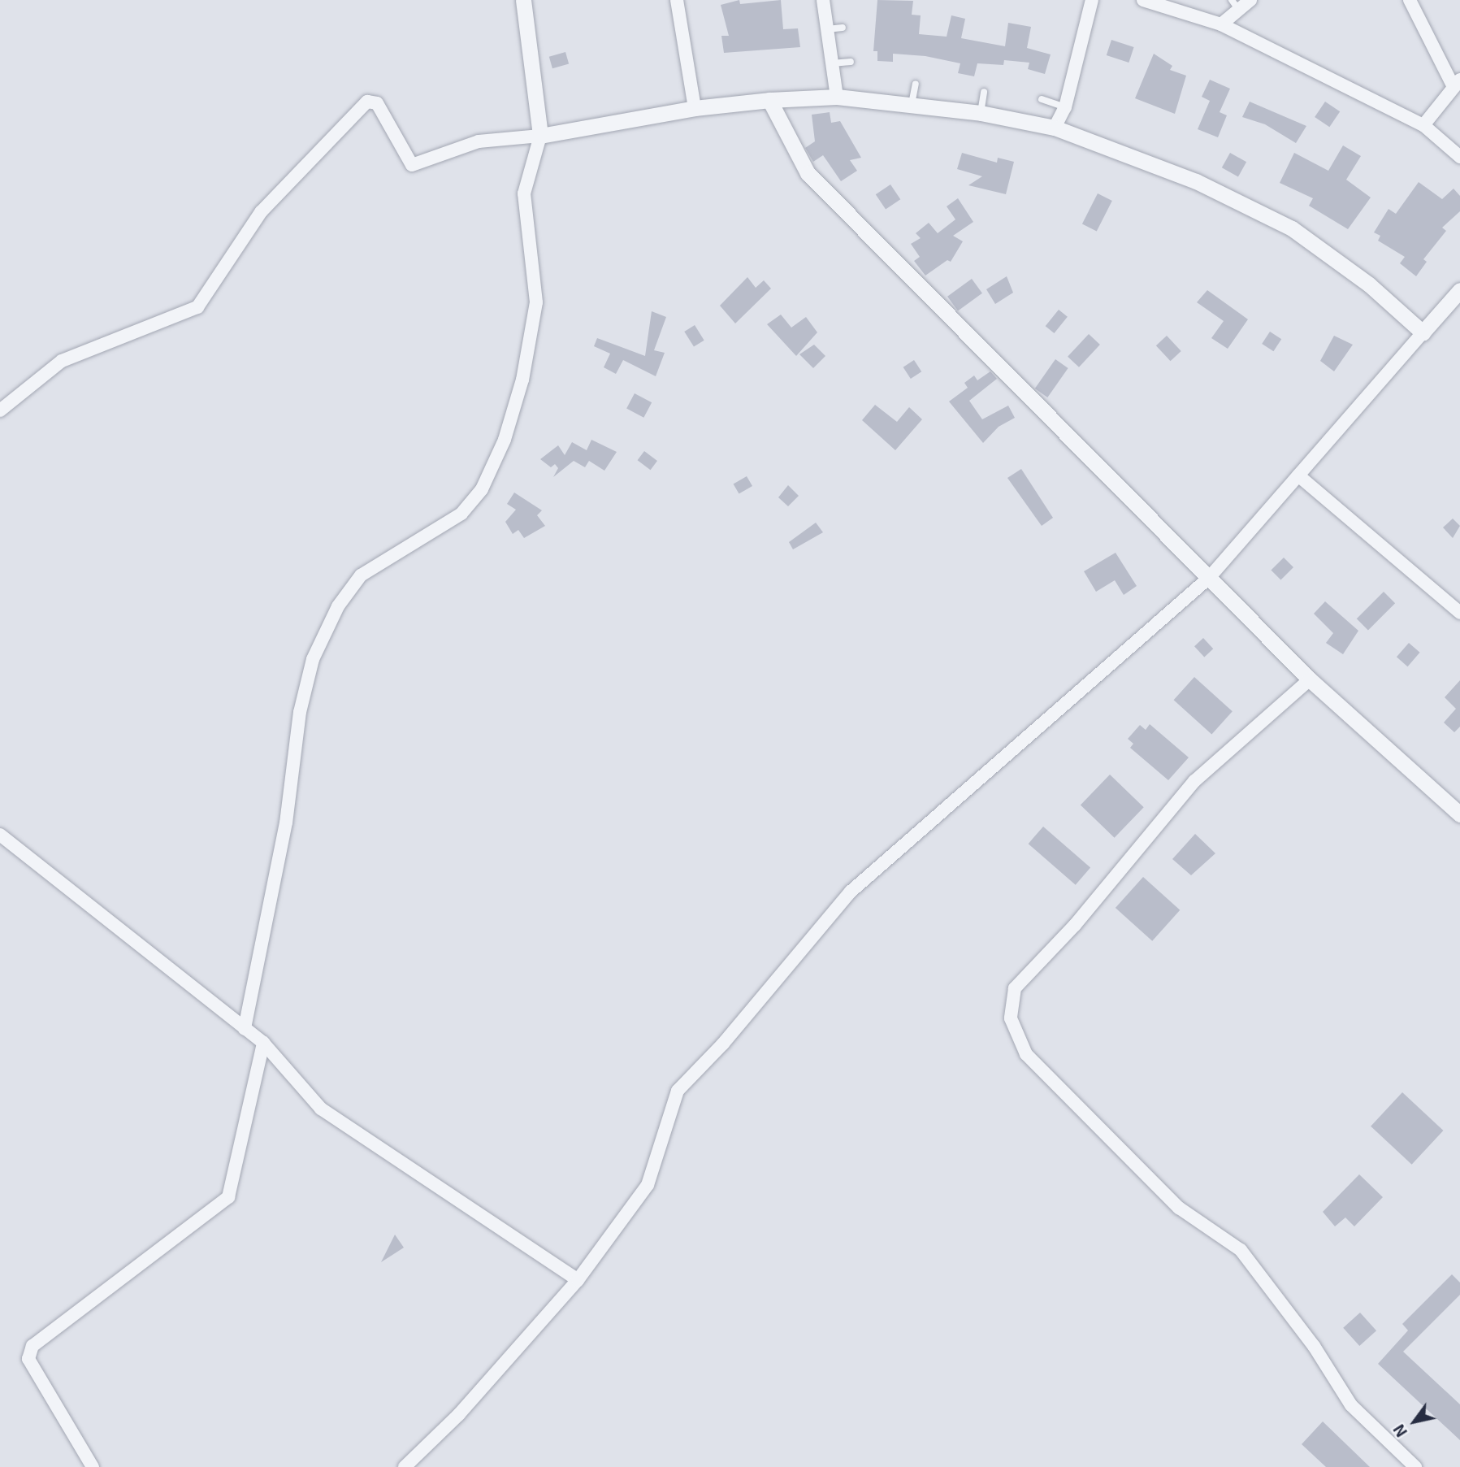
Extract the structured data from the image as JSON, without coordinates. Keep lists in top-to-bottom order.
{
  "north": "bottom left"
}
